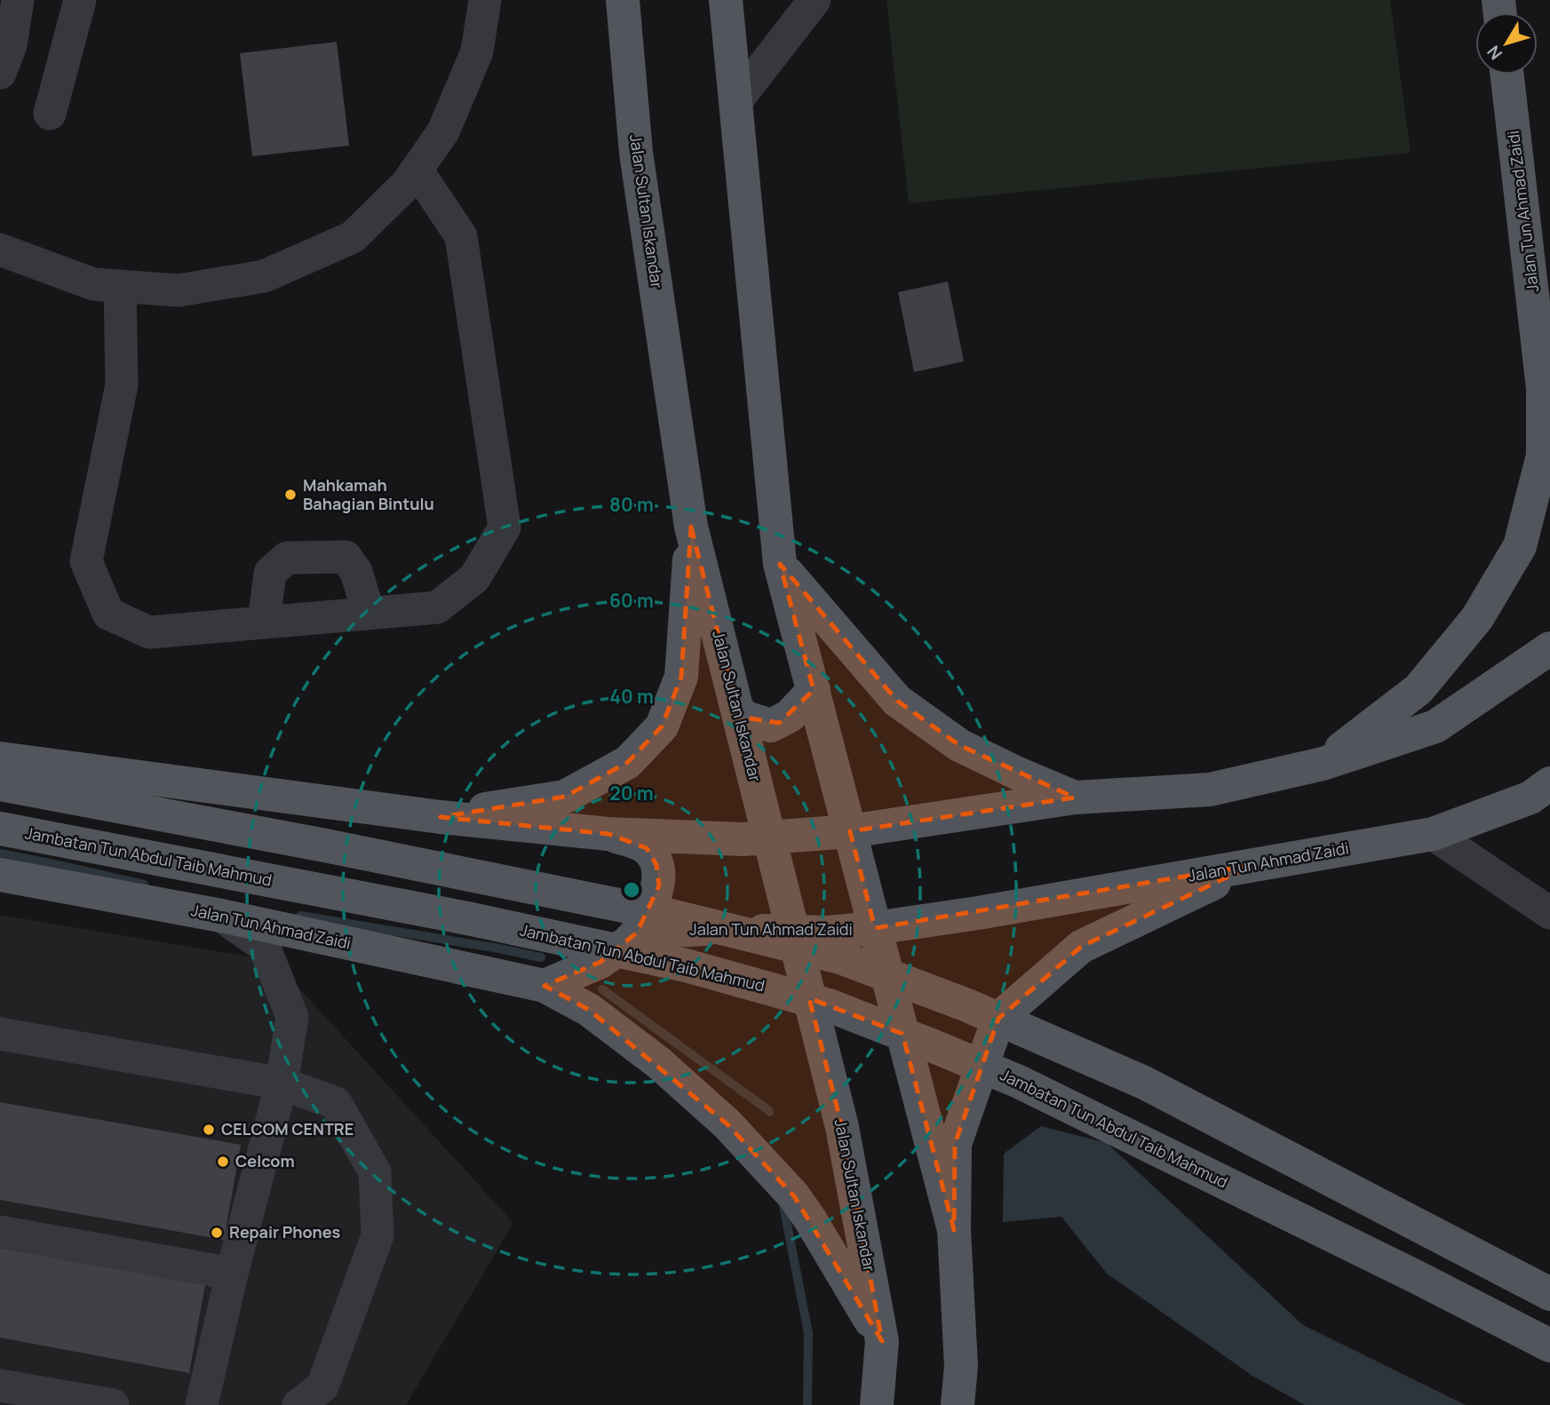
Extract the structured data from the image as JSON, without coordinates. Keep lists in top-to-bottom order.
{
  "streets": {
    "main road": ["Jalan Sultan Iskandar", "Jalan Tun Ahmad Zaidi", "Jambatan Tun Abdul Taib Mahmud"]
  },
  "crossings": [
    ["Jalan Sultan Iskandar", "Jalan Tun Ahmad Zaidi"]
  ],
  "places": [
    "Mahkamah Bahagian Bintulu",
    "CELCOM CENTRE",
    "Celcom",
    "Repair Phones"
  ],
  "north": "bottom left",
  "rings": [
    "80 m",
    "60 m",
    "40 m",
    "20 m"
  ]
}
